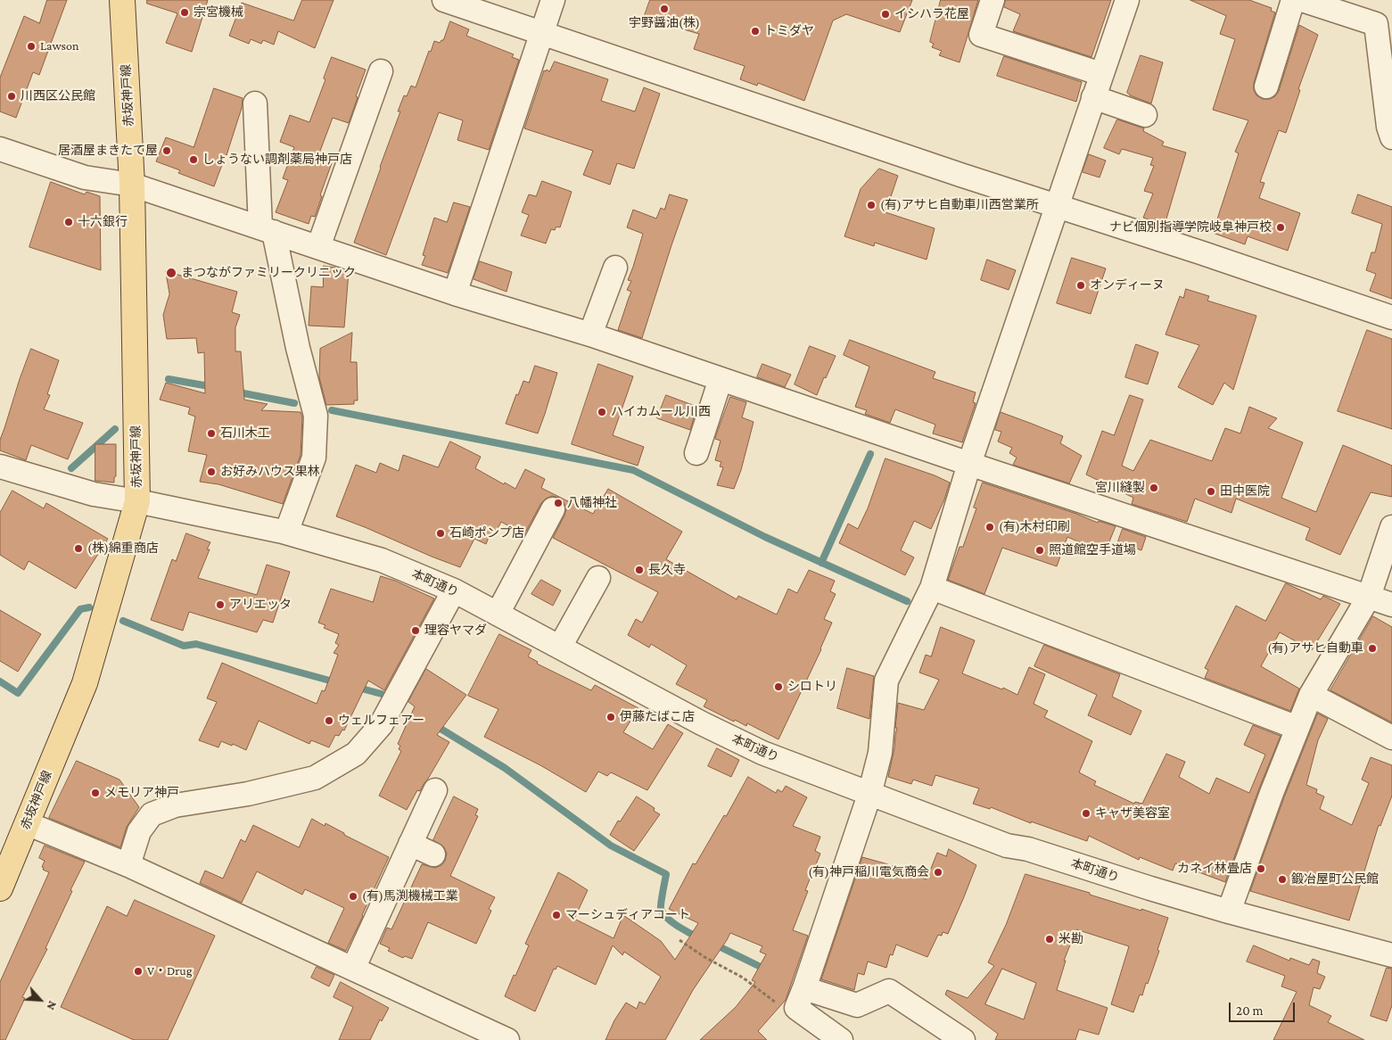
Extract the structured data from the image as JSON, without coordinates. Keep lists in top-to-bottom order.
{
  "streets": {
    "main road": ["赤坂神戸線"],
    "street": ["本町通り"]
  },
  "crossings": [
    ["赤坂神戸線", "本町通り"]
  ],
  "places": [
    "宇野醤油(株)",
    "宗宮機械",
    "イシハラ花屋",
    "トミダヤ",
    "Lawson",
    "川西区公民館",
    "居酒屋まきたて屋",
    "しょうない調剤薬局神戸店",
    "(有)アサヒ自動車川西営業所",
    "十六銀行",
    "ナビ個別指導学院岐阜神戸校",
    "まつながファミリークリニック",
    "オンディーヌ",
    "ハイカムール川西",
    "石川木工",
    "お好みハウス果林",
    "宮川縫製",
    "田中医院",
    "八幡神社",
    "(有)木村印刷",
    "石崎ポンプ店",
    "(株)綿重商店",
    "照道館空手道場",
    "長久寺",
    "アリエッタ",
    "理容ヤマダ",
    "(有)アサヒ自動車",
    "シロトリ",
    "伊藤たばこ店",
    "ウェルフェアー",
    "メモリア神戸",
    "キャザ美容室",
    "カネイ林畳店",
    "(有)神戸稲川電気商会",
    "鍛冶屋町公民館",
    "(有)馬渕機械工業",
    "マーシュディアコート",
    "米勘",
    "V・Drug"
  ],
  "scale_bar": "20 m",
  "north": "bottom right"
}
